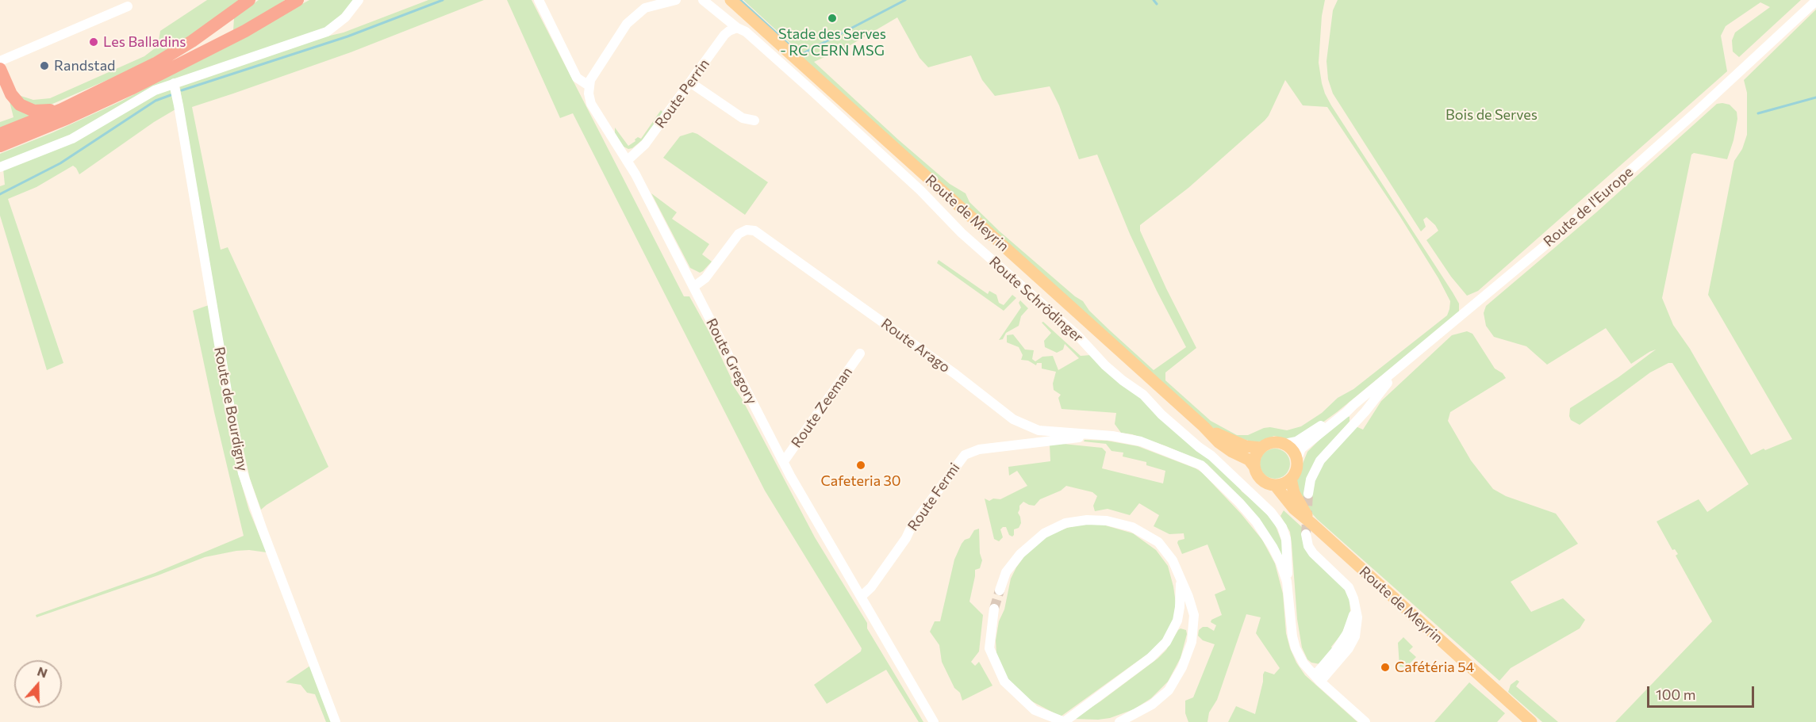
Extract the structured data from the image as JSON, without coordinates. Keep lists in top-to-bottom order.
{
  "streets": {
    "main road": ["Route de Meyrin"],
    "street": [
      "Route Perrin",
      "Route de l'Europe",
      "Route Schrödinger",
      "Route Arago",
      "Route Gregory",
      "Route Zeeman",
      "Route de Bourdigny",
      "Route Fermi"
    ]
  },
  "crossings": [
    ["Route Perrin", "Route Schrödinger"],
    ["Route Perrin", "Route Gregory"],
    ["Route de l'Europe", "Route de Meyrin"],
    ["Route Arago", "Route Gregory"],
    ["Route Arago", "Route Fermi"],
    ["Route Gregory", "Route Zeeman"],
    ["Route Gregory", "Route Fermi"]
  ],
  "parks": ["Bois de Serves"],
  "places": [
    "Stade des Serves - RC CERN MSG",
    "Les Balladins",
    "Randstad",
    "Cafeteria 30",
    "Cafétéria 54"
  ],
  "scale_bar": "100 m",
  "north": "top"
}
